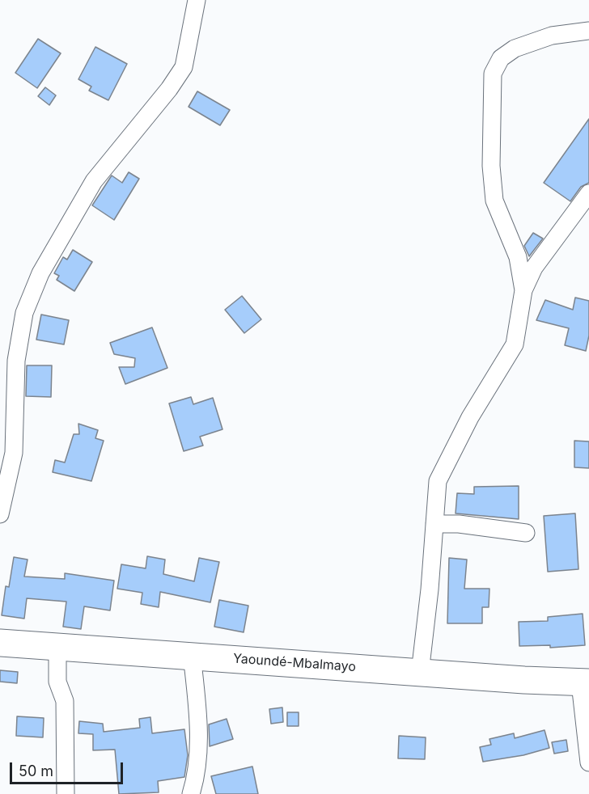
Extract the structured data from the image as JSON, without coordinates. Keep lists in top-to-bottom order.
{
  "streets": {
    "highway": ["Yaoundé-Mbalmayo"]
  },
  "scale_bar": "50 m"
}
